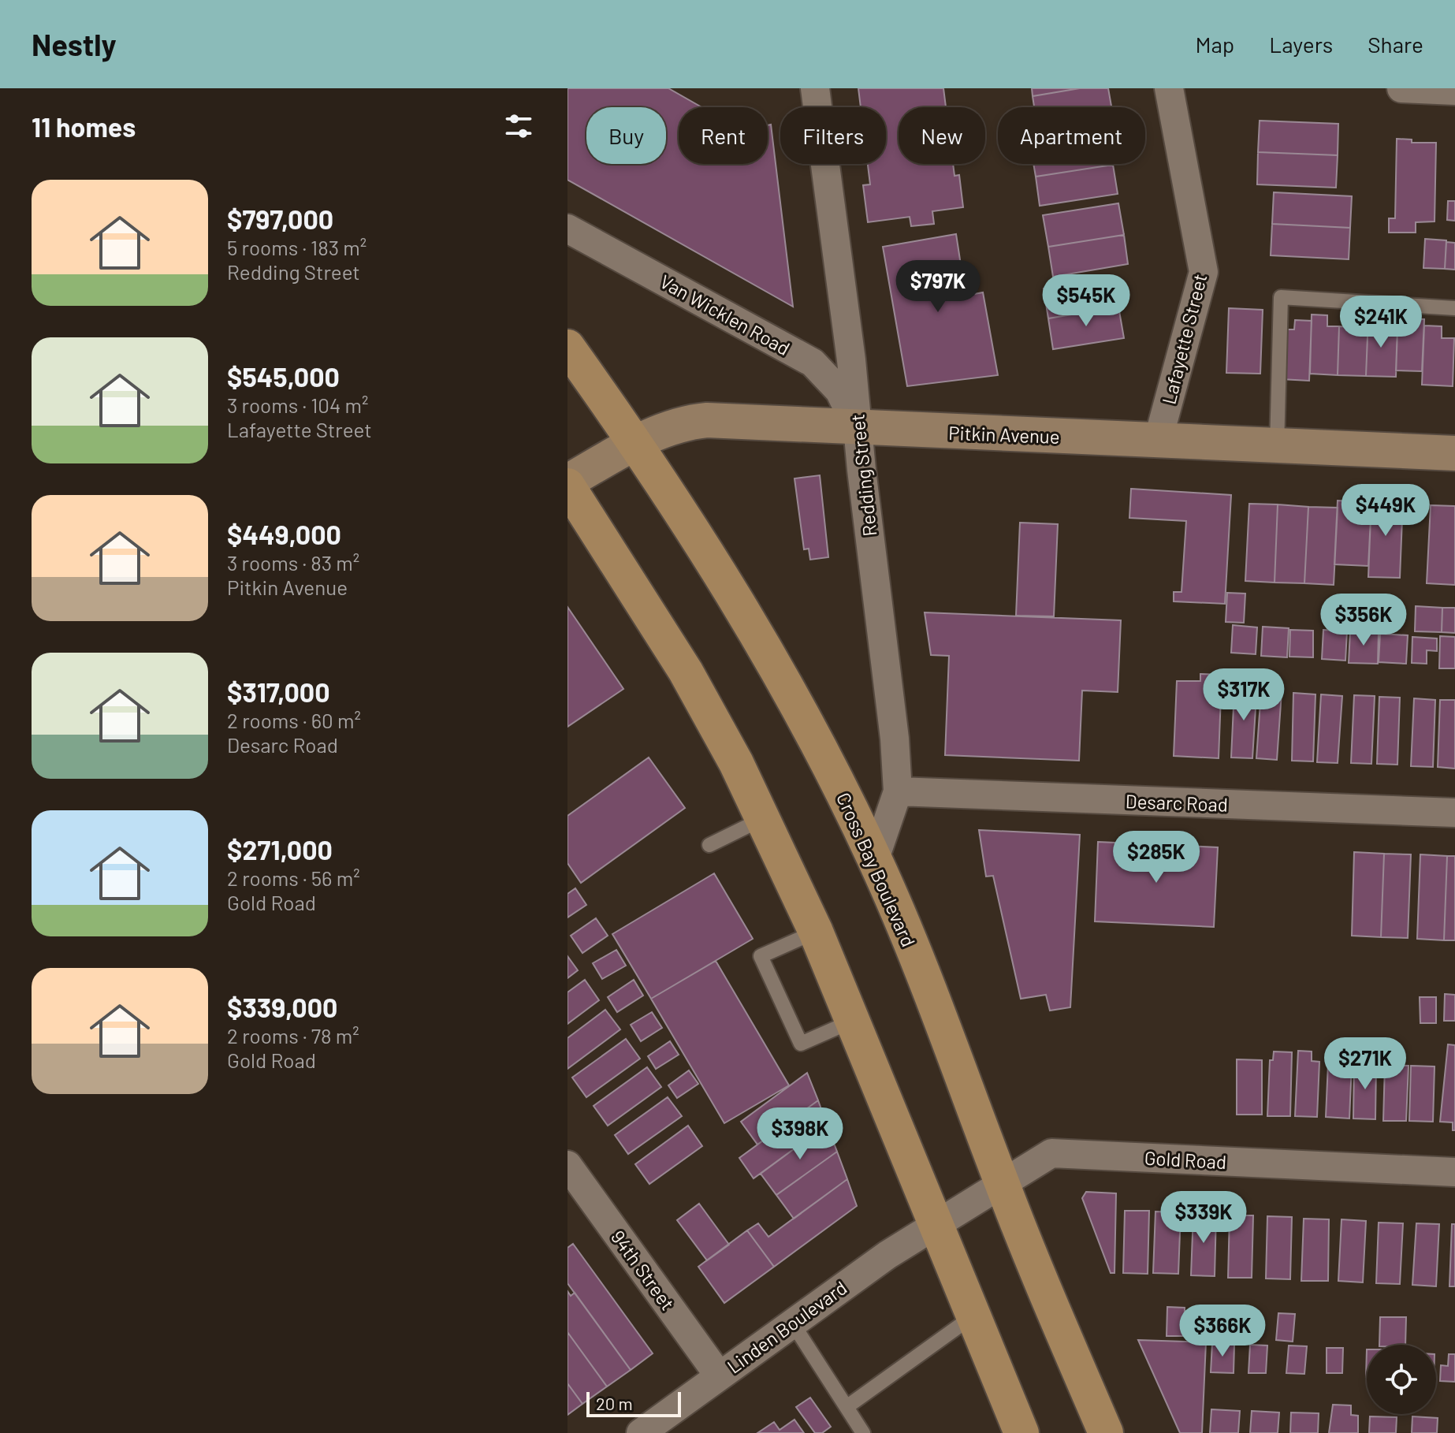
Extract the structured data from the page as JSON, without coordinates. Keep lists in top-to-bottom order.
{
  "streets": {
    "main road": ["Cross Bay Boulevard"],
    "street": [
      "Van Wicklen Road",
      "Lafayette Street",
      "Pitkin Avenue",
      "Redding Street",
      "Desarc Road",
      "Gold Road",
      "94th Street",
      "Linden Boulevard"
    ]
  },
  "crossings": [
    ["Van Wicklen Road", "Pitkin Avenue"],
    ["Van Wicklen Road", "Redding Street"],
    ["Lafayette Street", "Pitkin Avenue"],
    ["Pitkin Avenue", "Redding Street"],
    ["Pitkin Avenue", "Cross Bay Boulevard"],
    ["Redding Street", "Desarc Road"],
    ["Redding Street", "Cross Bay Boulevard"],
    ["Cross Bay Boulevard", "Gold Road"],
    ["Gold Road", "Linden Boulevard"],
    ["94th Street", "Linden Boulevard"]
  ],
  "scale_bar": "20 m",
  "page": {
    "header": "Nestly",
    "nav": ["Map", "Layers", "Share"],
    "heading": "11 homes",
    "chip": [
      "Buy",
      "Rent",
      "Filters",
      "New",
      "Apartment"
    ],
    "list": [
      {
        "name": "$797,000",
        "note": "5 rooms · 183 m² · Redding Street"
      },
      {
        "name": "$545,000",
        "note": "3 rooms · 104 m² · Lafayette Street"
      },
      {
        "name": "$449,000",
        "note": "3 rooms · 83 m² · Pitkin Avenue"
      },
      {
        "name": "$317,000",
        "note": "2 rooms · 60 m² · Desarc Road"
      },
      {
        "name": "$271,000",
        "note": "2 rooms · 56 m² · Gold Road"
      },
      {
        "name": "$339,000",
        "note": "2 rooms · 78 m² · Gold Road"
      }
    ],
    "price": [
      "$797K",
      "$545K",
      "$241K",
      "$449K",
      "$356K",
      "$317K",
      "$285K",
      "$271K",
      "$398K",
      "$339K",
      "$366K"
    ],
    "scale": "20 m"
  }
}
